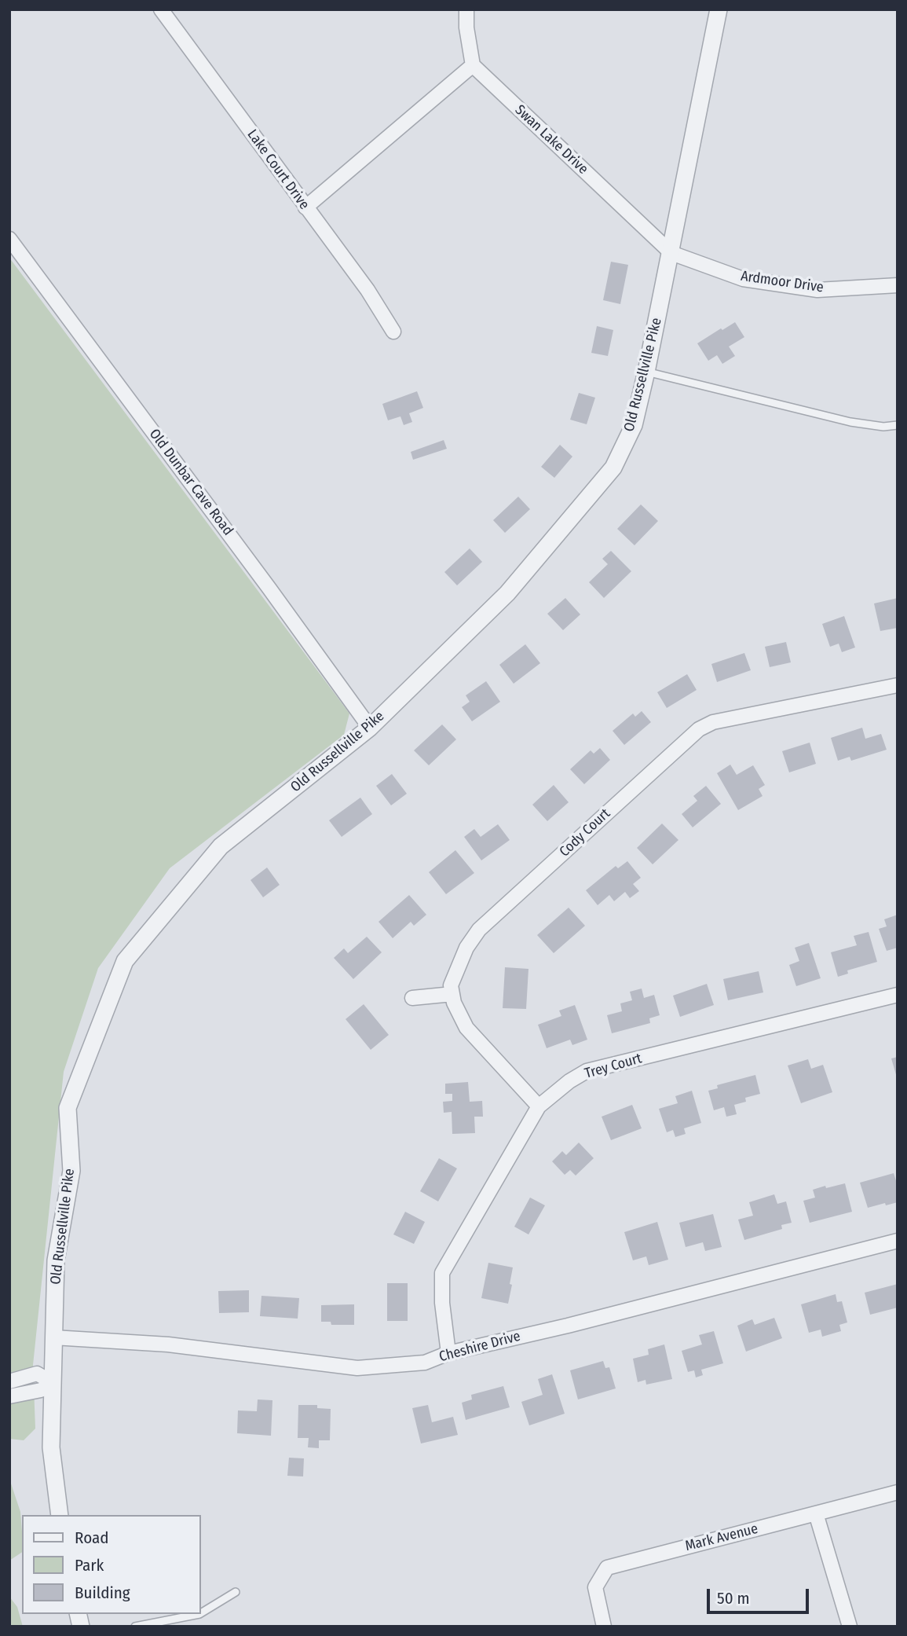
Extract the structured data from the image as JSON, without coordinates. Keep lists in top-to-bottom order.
{
  "streets": {
    "street": [
      "Swan Lake Drive",
      "Lake Court Drive",
      "Ardmoor Drive",
      "Old Russellville Pike",
      "Old Dunbar Cave Road",
      "Cody Court",
      "Trey Court",
      "Cheshire Drive",
      "Mark Avenue"
    ]
  },
  "crossings": [
    ["Swan Lake Drive", "Ardmoor Drive"],
    ["Swan Lake Drive", "Old Russellville Pike"],
    ["Ardmoor Drive", "Old Russellville Pike"],
    ["Old Russellville Pike", "Old Dunbar Cave Road"],
    ["Old Russellville Pike", "Cheshire Drive"],
    ["Trey Court", "Cheshire Drive"]
  ],
  "legend": ["Road", "Park", "Building"],
  "scale_bar": "50 m"
}
